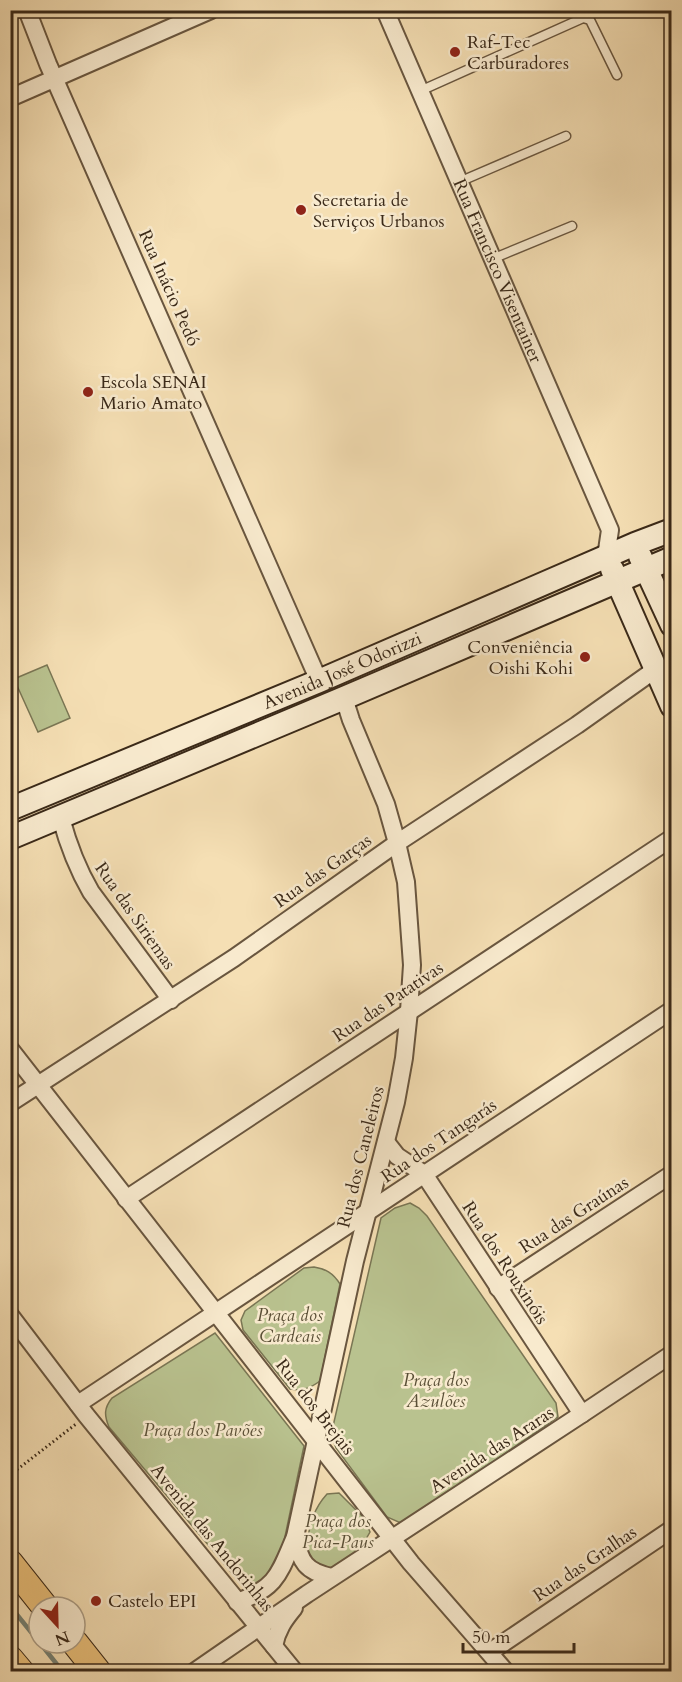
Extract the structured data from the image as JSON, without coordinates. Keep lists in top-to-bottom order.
{
  "streets": {
    "main road": ["Avenida José Odorizzi"],
    "street": [
      "Rua Francisco Visentainer",
      "Rua Inácio Pedó",
      "Rua das Garças",
      "Rua das Siriemas",
      "Rua das Patativas",
      "Rua dos Tangarás",
      "Rua dos Caneleiros",
      "Rua das Graúnas",
      "Rua dos Rouxinóis",
      "Rua dos Brejais",
      "Avenida das Araras",
      "Avenida das Andorinhas",
      "Rua das Gralhas"
    ]
  },
  "crossings": [
    ["Rua Inácio Pedó", "Avenida José Odorizzi"],
    ["Avenida José Odorizzi", "Rua das Siriemas"],
    ["Avenida José Odorizzi", "Rua dos Caneleiros"],
    ["Rua das Garças", "Rua das Siriemas"],
    ["Rua das Garças", "Rua dos Caneleiros"],
    ["Rua das Garças", "Rua dos Brejais"],
    ["Rua das Patativas", "Rua dos Caneleiros"],
    ["Rua das Patativas", "Rua dos Brejais"],
    ["Rua dos Tangarás", "Rua dos Caneleiros"],
    ["Rua dos Tangarás", "Rua dos Rouxinóis"],
    ["Rua dos Tangarás", "Rua dos Brejais"],
    ["Rua dos Tangarás", "Avenida das Andorinhas"],
    ["Rua dos Caneleiros", "Rua dos Rouxinóis"],
    ["Rua dos Caneleiros", "Rua dos Brejais"],
    ["Rua dos Caneleiros", "Avenida das Andorinhas"],
    ["Rua das Graúnas", "Rua dos Rouxinóis"],
    ["Rua dos Rouxinóis", "Avenida das Araras"],
    ["Rua dos Brejais", "Avenida das Araras"],
    ["Rua dos Brejais", "Rua das Gralhas"],
    ["Avenida das Araras", "Avenida das Andorinhas"]
  ],
  "parks": [
    "Praça dos Cardeais",
    "Praça dos Azulões",
    "Praça dos Pavões",
    "Praça dos Pica-Paus"
  ],
  "places": [
    "Raf-Tec Carburadores",
    "Secretaria de Serviços Urbanos",
    "Escola SENAI Mario Amato",
    "Conveniência Oishi Kohi",
    "Castelo EPI"
  ],
  "scale_bar": "50 m",
  "north": "bottom"
}
